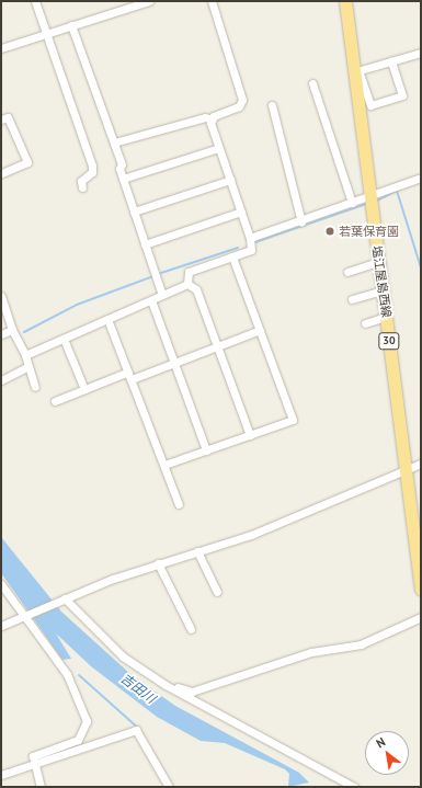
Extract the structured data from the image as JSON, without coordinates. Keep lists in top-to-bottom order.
{
  "streets": {
    "main road": ["塩江屋島西線", "30"]
  },
  "water": ["吉田川"],
  "places": ["若葉保育園"],
  "north": "top left"
}
